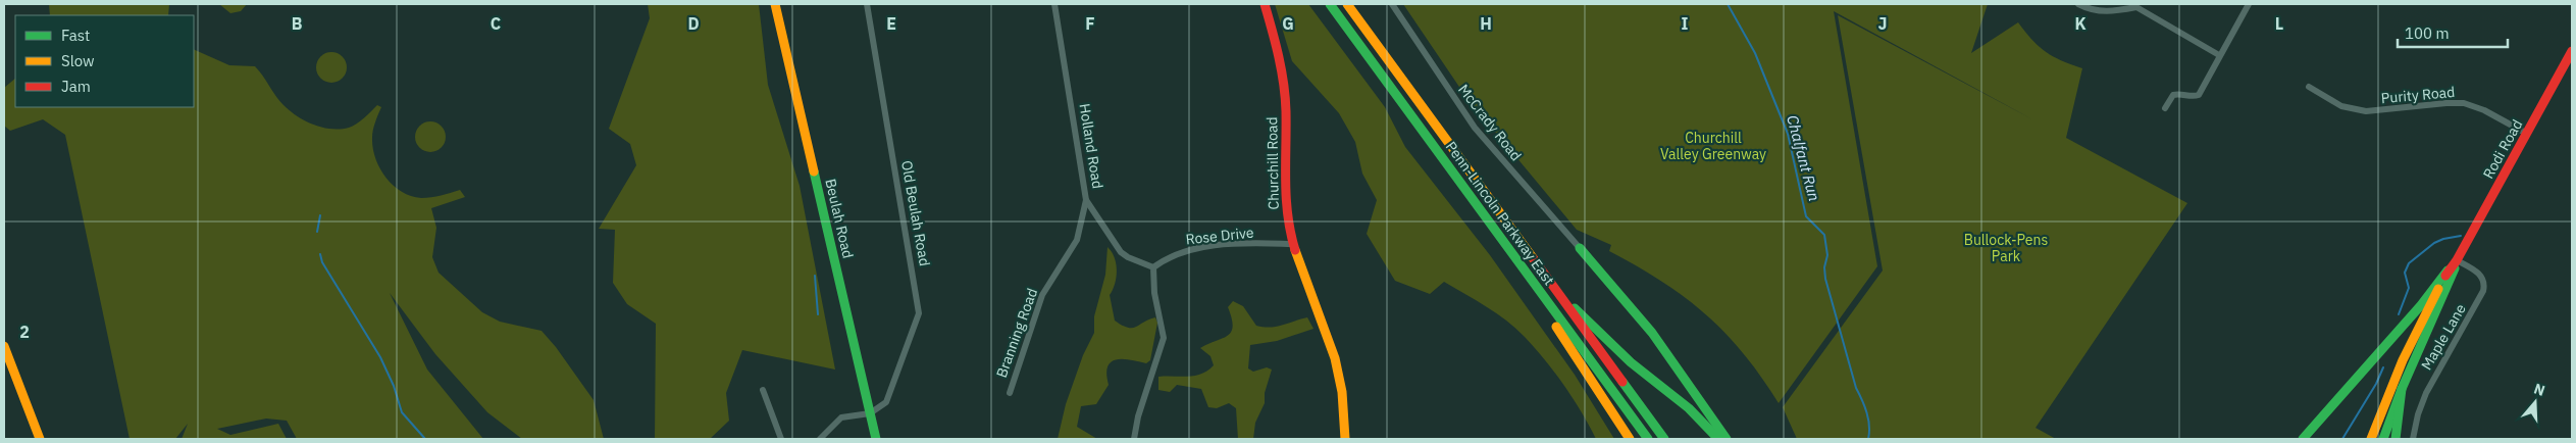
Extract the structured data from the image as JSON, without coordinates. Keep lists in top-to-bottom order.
{
  "streets": {
    "main road": [
      "Rodi Road",
      "Churchill Road",
      "Penn-Lincoln Parkway East",
      "Beulah Road"
    ],
    "street": [
      "Purity Road",
      "McCrady Road",
      "Holland Road",
      "Old Beulah Road",
      "Rose Drive",
      "Branning Road",
      "Maple Lane"
    ]
  },
  "crossings": [
    ["Purity Road", "Rodi Road"],
    ["Holland Road", "Rose Drive"],
    ["Holland Road", "Branning Road"],
    ["Rodi Road", "Maple Lane"],
    ["Churchill Road", "Rose Drive"],
    ["Old Beulah Road", "Beulah Road"]
  ],
  "water": ["Chalfant Run"],
  "parks": ["Churchill Valley Greenway", "Bullock-Pens Park"],
  "legend": ["Fast", "Slow", "Jam"],
  "scale_bar": "100 m",
  "north": "top",
  "grid": {
    "columns": [
      "B",
      "C",
      "D",
      "E",
      "F",
      "G",
      "H",
      "I",
      "J",
      "K",
      "L"
    ],
    "rows": ["2"]
  }
}
